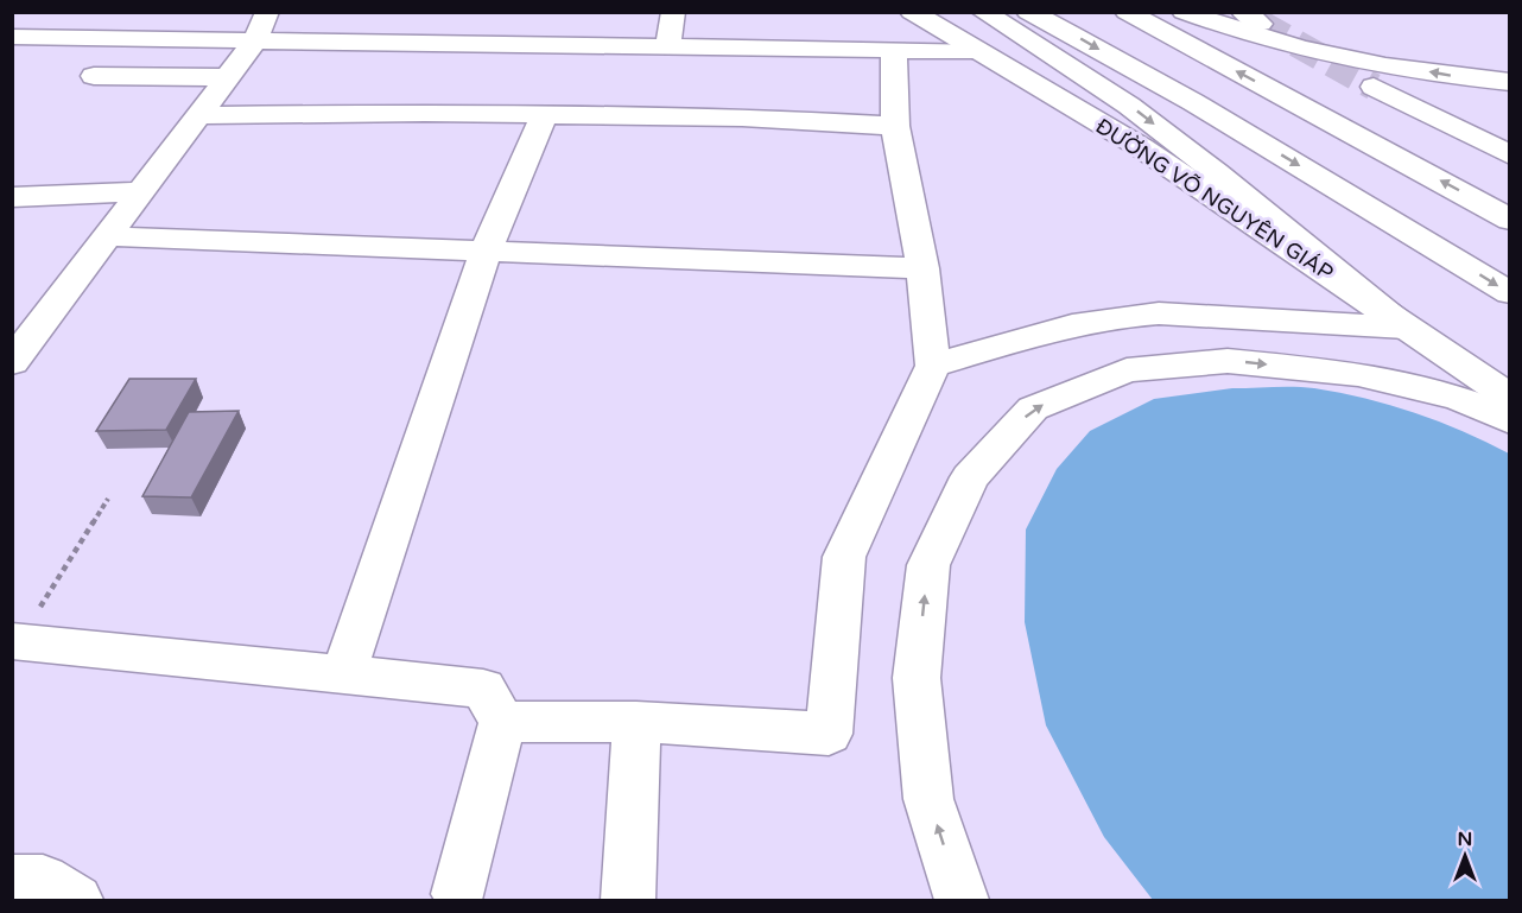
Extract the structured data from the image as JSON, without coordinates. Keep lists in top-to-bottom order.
{
  "streets": {
    "main road": ["ĐƯỜNG VÕ NGUYÊN GIÁP"]
  },
  "north": "top"
}
